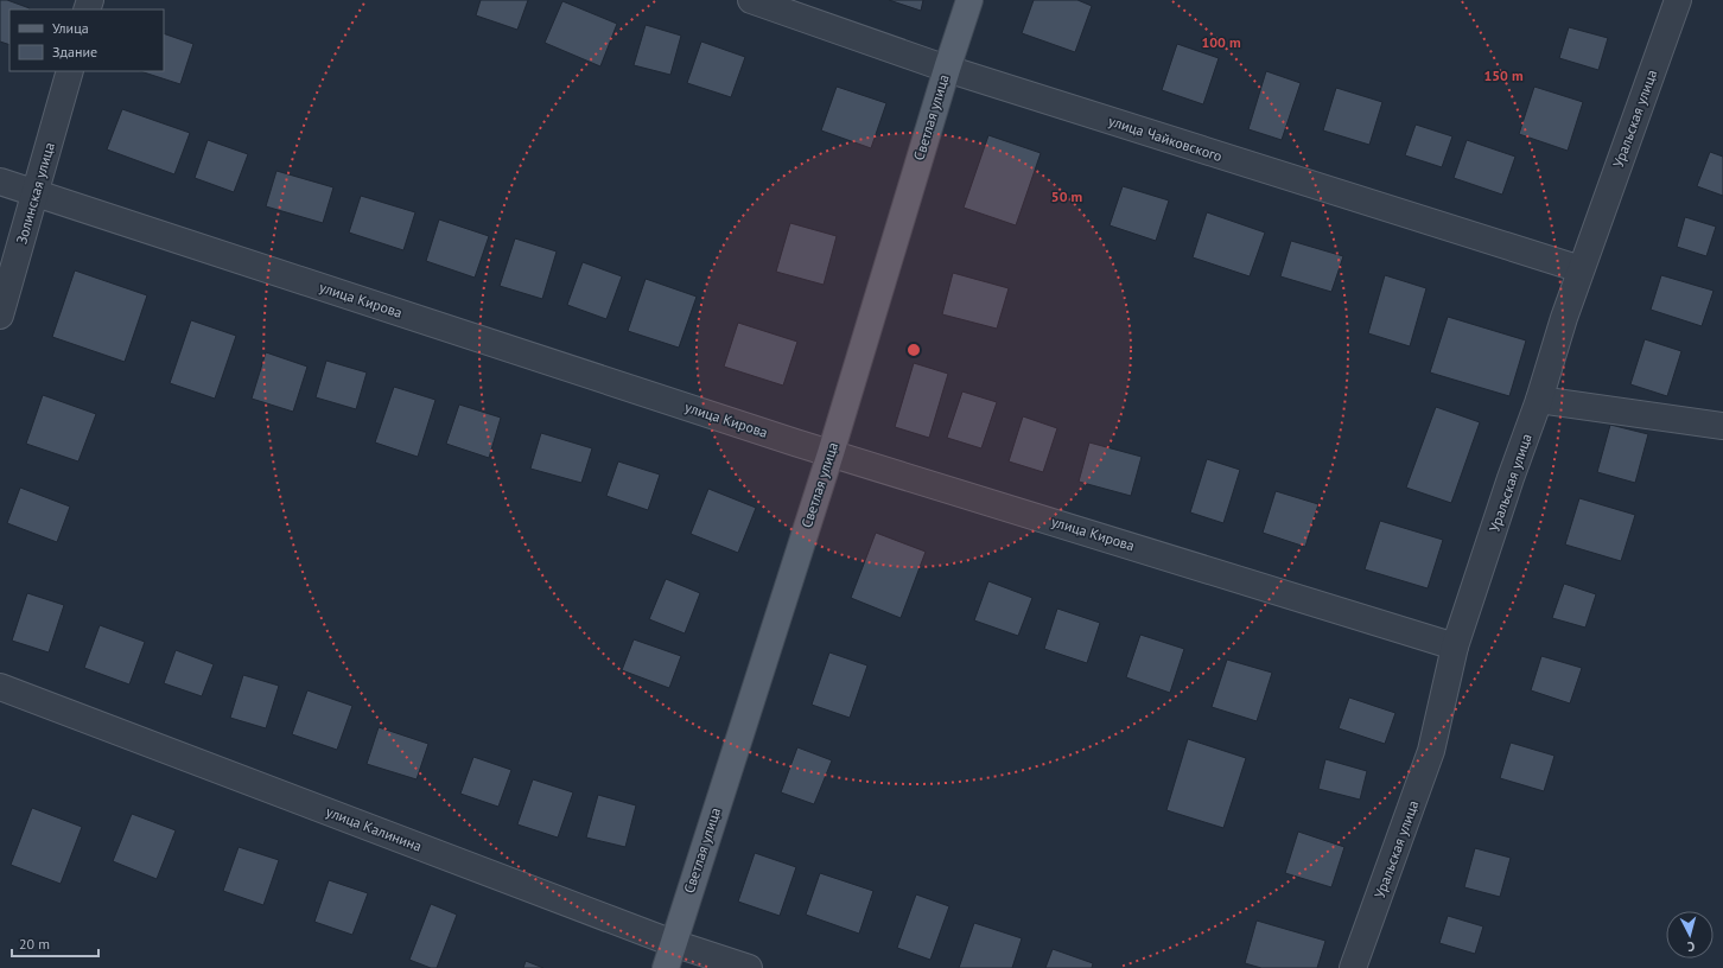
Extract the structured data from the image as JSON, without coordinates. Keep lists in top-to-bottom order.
{
  "streets": {
    "main road": ["Светлая улица"],
    "street": [
      "Уральская улица",
      "улица Чайковского",
      "Золинская улица",
      "улица Кирова",
      "улица Калинина"
    ]
  },
  "crossings": [
    ["Светлая улица", "улица Чайковского"],
    ["Светлая улица", "улица Кирова"],
    ["Светлая улица", "улица Калинина"],
    ["Уральская улица", "улица Чайковского"],
    ["Уральская улица", "улица Кирова"],
    ["Золинская улица", "улица Кирова"]
  ],
  "legend": ["Улица", "Здание"],
  "scale_bar": "20 m",
  "north": "bottom",
  "rings": ["100 m", "150 m", "50 m"]
}
